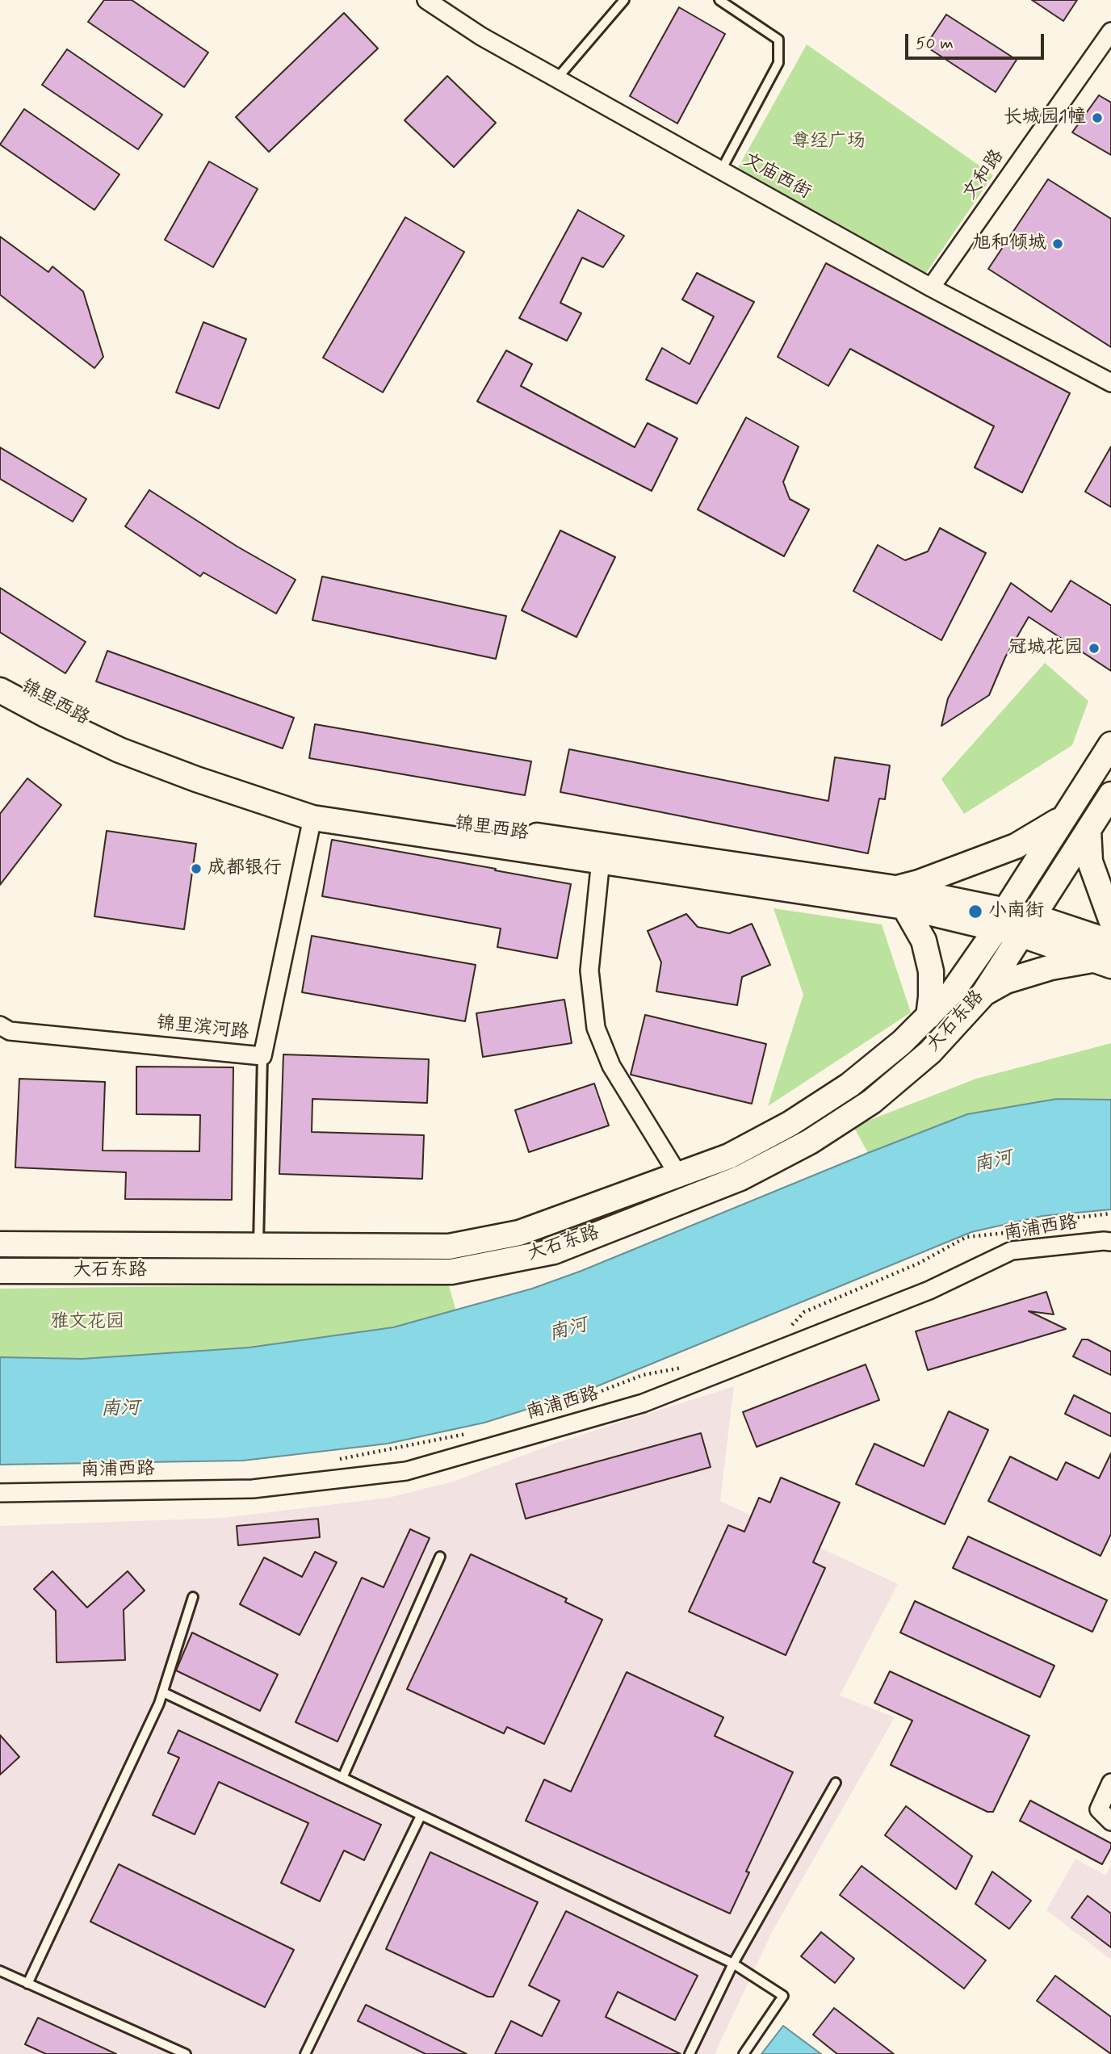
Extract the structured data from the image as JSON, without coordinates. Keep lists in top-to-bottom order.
{
  "streets": {
    "main road": ["锦里西路", "大石东路"],
    "street": [
      "文和路",
      "文庙西街",
      "锦里滨河路",
      "南浦西路"
    ]
  },
  "crossings": [
    ["文和路", "文庙西街"],
    ["锦里西路", "大石东路"],
    ["锦里西路", "锦里滨河路"]
  ],
  "water": ["南河"],
  "parks": ["尊经广场", "雅文花园"],
  "places": [
    "长城园1幢",
    "旭和倾城",
    "冠城花园",
    "成都银行",
    "小南街"
  ],
  "scale_bar": "50 m"
}
